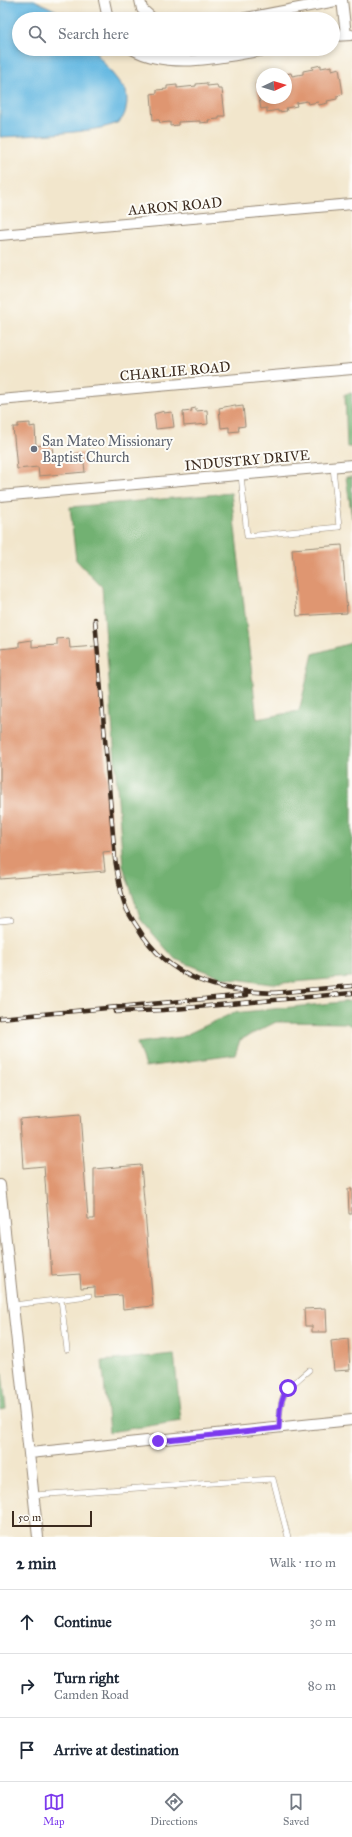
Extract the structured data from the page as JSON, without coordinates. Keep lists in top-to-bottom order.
{
  "streets": {
    "street": ["AARON ROAD", "CHARLIE ROAD", "INDUSTRY DRIVE"]
  },
  "places": ["San Mateo Missionary Baptist Church"],
  "scale_bar": "50 m",
  "north": "right",
  "page": {
    "search": "Search here",
    "scale": "50 m",
    "heading": ["2 min", "Walk · 110 m"],
    "list": [
      ["Continue", "30 m"],
      ["Turn right", "Camden Road", "80 m"],
      "Arrive at destination"
    ],
    "nav": ["Map", "Directions", "Saved"]
  }
}
